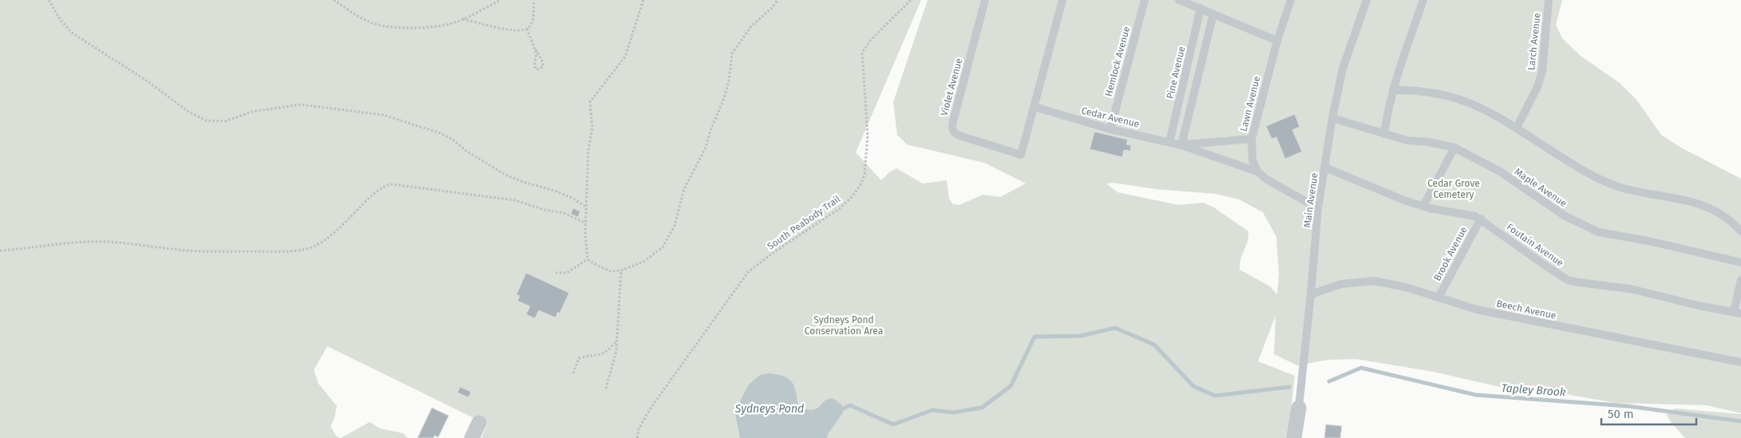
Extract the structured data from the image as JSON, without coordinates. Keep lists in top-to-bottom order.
{
  "streets": {
    "lane": [
      "Larch Avenue",
      "Hemlock Avenue",
      "Pine Avenue",
      "Violet Avenue",
      "Lawn Avenue",
      "Cedar Avenue",
      "Maple Avenue",
      "Main Avenue",
      "Foutain Avenue",
      "Brook Avenue",
      "Beech Avenue"
    ],
    "path": ["South Peabody Trail"]
  },
  "crossings": [
    ["Hemlock Avenue", "Cedar Avenue"],
    ["Pine Avenue", "Cedar Avenue"],
    ["Violet Avenue", "Cedar Avenue"],
    ["Lawn Avenue", "Cedar Avenue"],
    ["Cedar Avenue", "Main Avenue"],
    ["Maple Avenue", "Main Avenue"],
    ["Main Avenue", "Foutain Avenue"],
    ["Main Avenue", "Beech Avenue"],
    ["Foutain Avenue", "Brook Avenue"],
    ["Brook Avenue", "Beech Avenue"]
  ],
  "water": ["Tapley Brook", "Sydneys Pond"],
  "parks": ["Cedar Grove Cemetery", "Sydneys Pond Conservation Area"],
  "scale_bar": "50 m"
}
